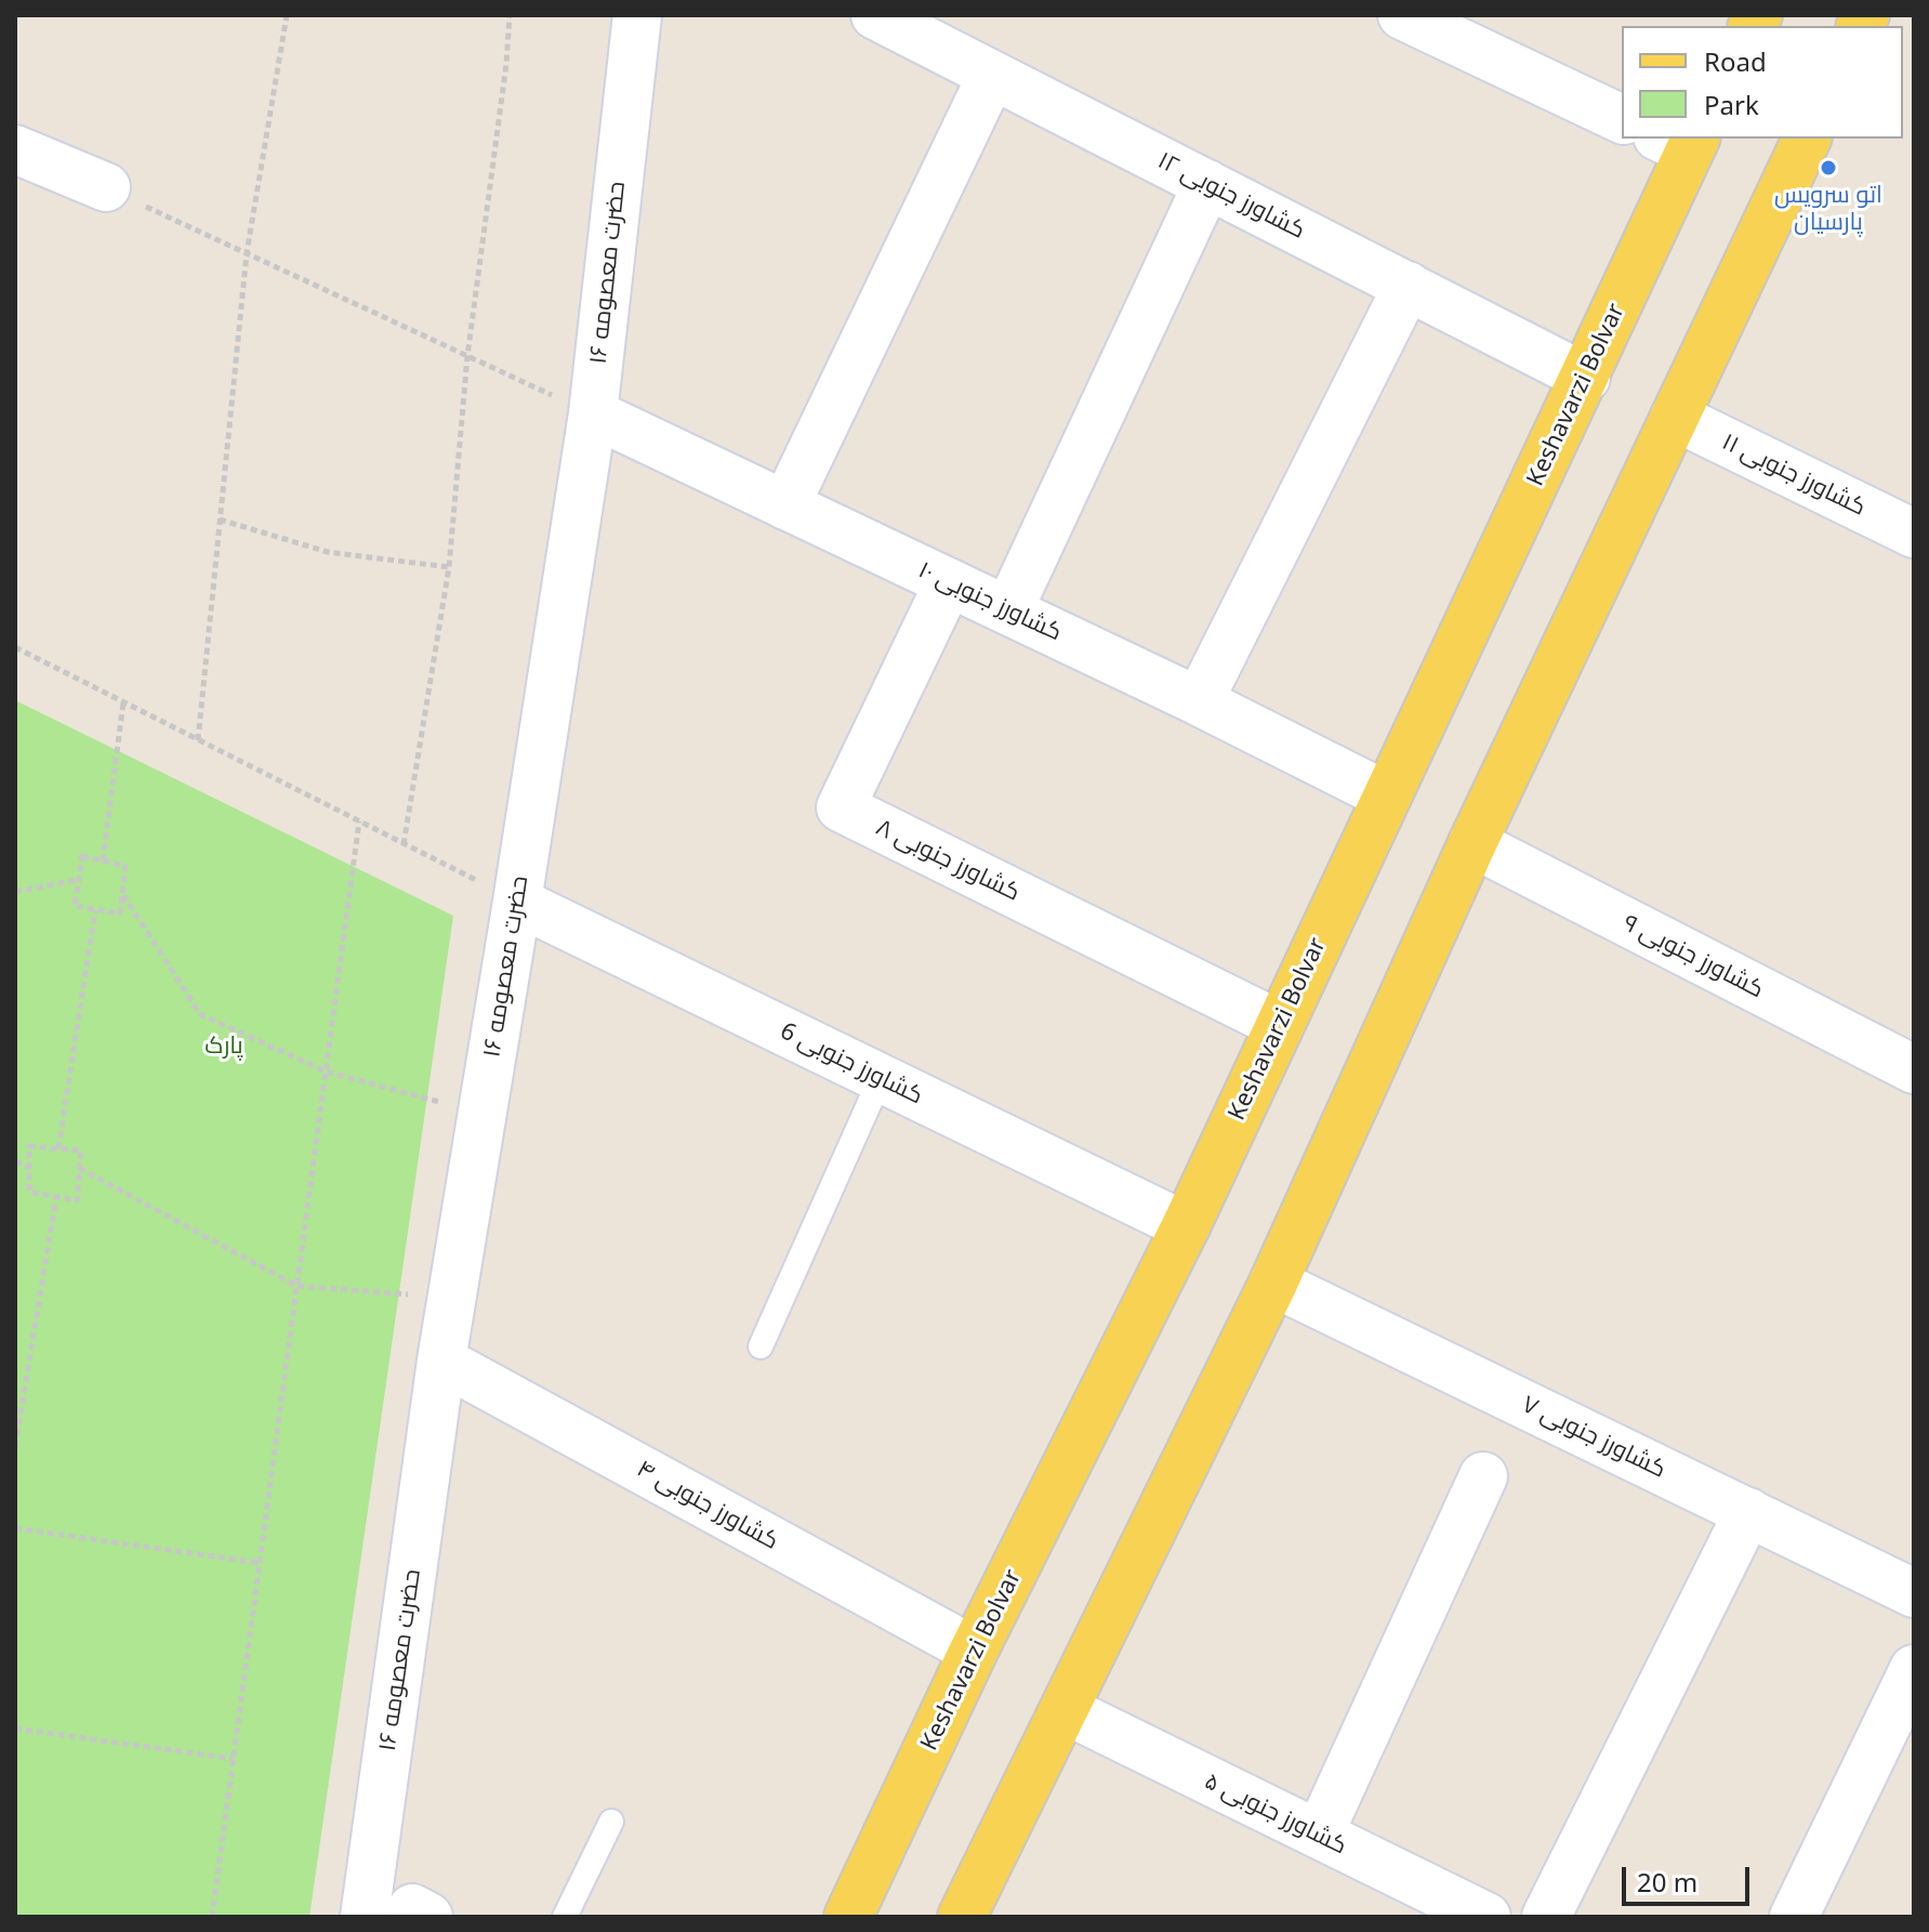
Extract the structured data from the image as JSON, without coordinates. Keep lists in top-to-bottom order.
{
  "streets": {
    "main road": ["Keshavarzi Bolvar"],
    "street": [
      "کشاورز جنوبی ۱۲",
      "حضرت معصومه ۱۶",
      "کشاورز جنوبی ۱۱",
      "کشاورز جنوبی ۱۰",
      "کشاورز جنوبی ۸",
      "کشاورز جنوبی ۹",
      "کشاورز جنوبی 6",
      "کشاورز جنوبی ۷",
      "کشاورز جنوبی ۴",
      "کشاورز جنوبی ۵"
    ]
  },
  "crossings": [
    ["کشاورز جنوبی ۱۲", "Keshavarzi Bolvar"],
    ["حضرت معصومه ۱۶", "کشاورز جنوبی ۱۰"],
    ["حضرت معصومه ۱۶", "کشاورز جنوبی 6"],
    ["حضرت معصومه ۱۶", "کشاورز جنوبی ۴"],
    ["Keshavarzi Bolvar", "کشاورز جنوبی ۱۰"],
    ["Keshavarzi Bolvar", "کشاورز جنوبی ۸"],
    ["Keshavarzi Bolvar", "کشاورز جنوبی 6"],
    ["Keshavarzi Bolvar", "کشاورز جنوبی ۴"],
    ["کشاورز جنوبی ۱۰", "کشاورز جنوبی ۸"]
  ],
  "parks": ["پارک"],
  "places": ["اتو سرویس پارسیان"],
  "legend": ["Road", "Park"],
  "scale_bar": "20 m"
}
